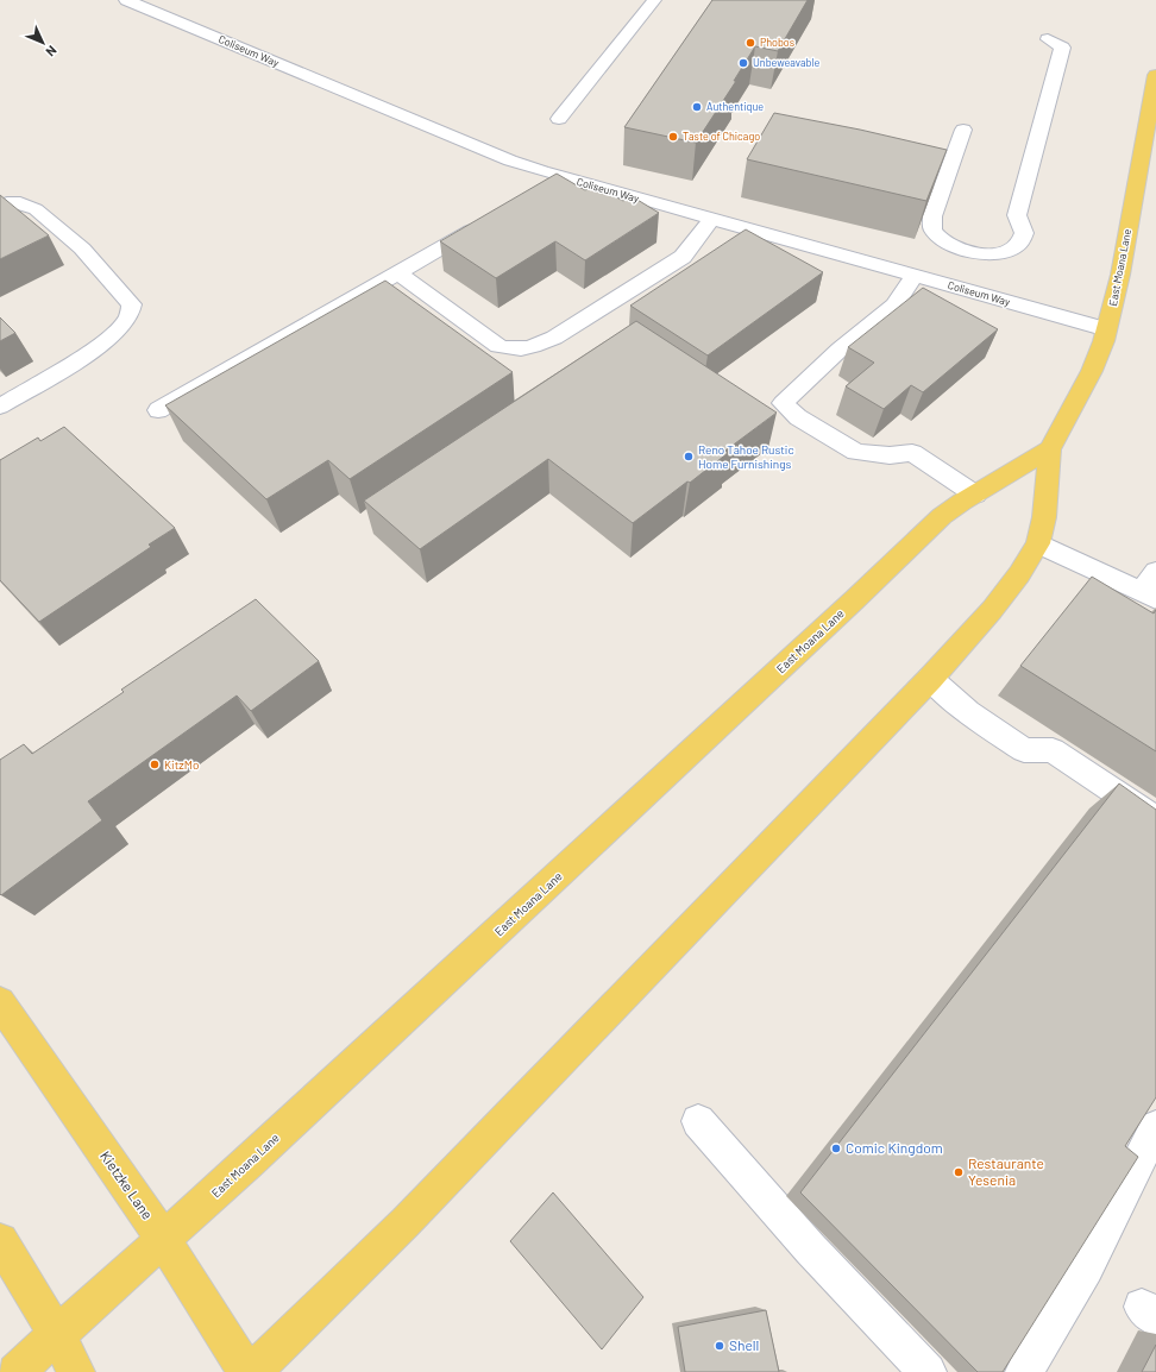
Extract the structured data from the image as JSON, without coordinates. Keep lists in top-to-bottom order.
{
  "streets": {
    "main road": ["East Moana Lane", "Kietzke Lane"],
    "street": ["Coliseum Way"]
  },
  "crossings": [
    ["Coliseum Way", "East Moana Lane"],
    ["East Moana Lane", "Kietzke Lane"]
  ],
  "places": [
    "Phobos",
    "Unbeweavable",
    "Authentique",
    "Taste of Chicago",
    "Reno Tahoe Rustic Home Furnishings",
    "KitzMo",
    "Comic Kingdom",
    "Restaurante Yesenia",
    "Shell"
  ],
  "north": "bottom right"
}
